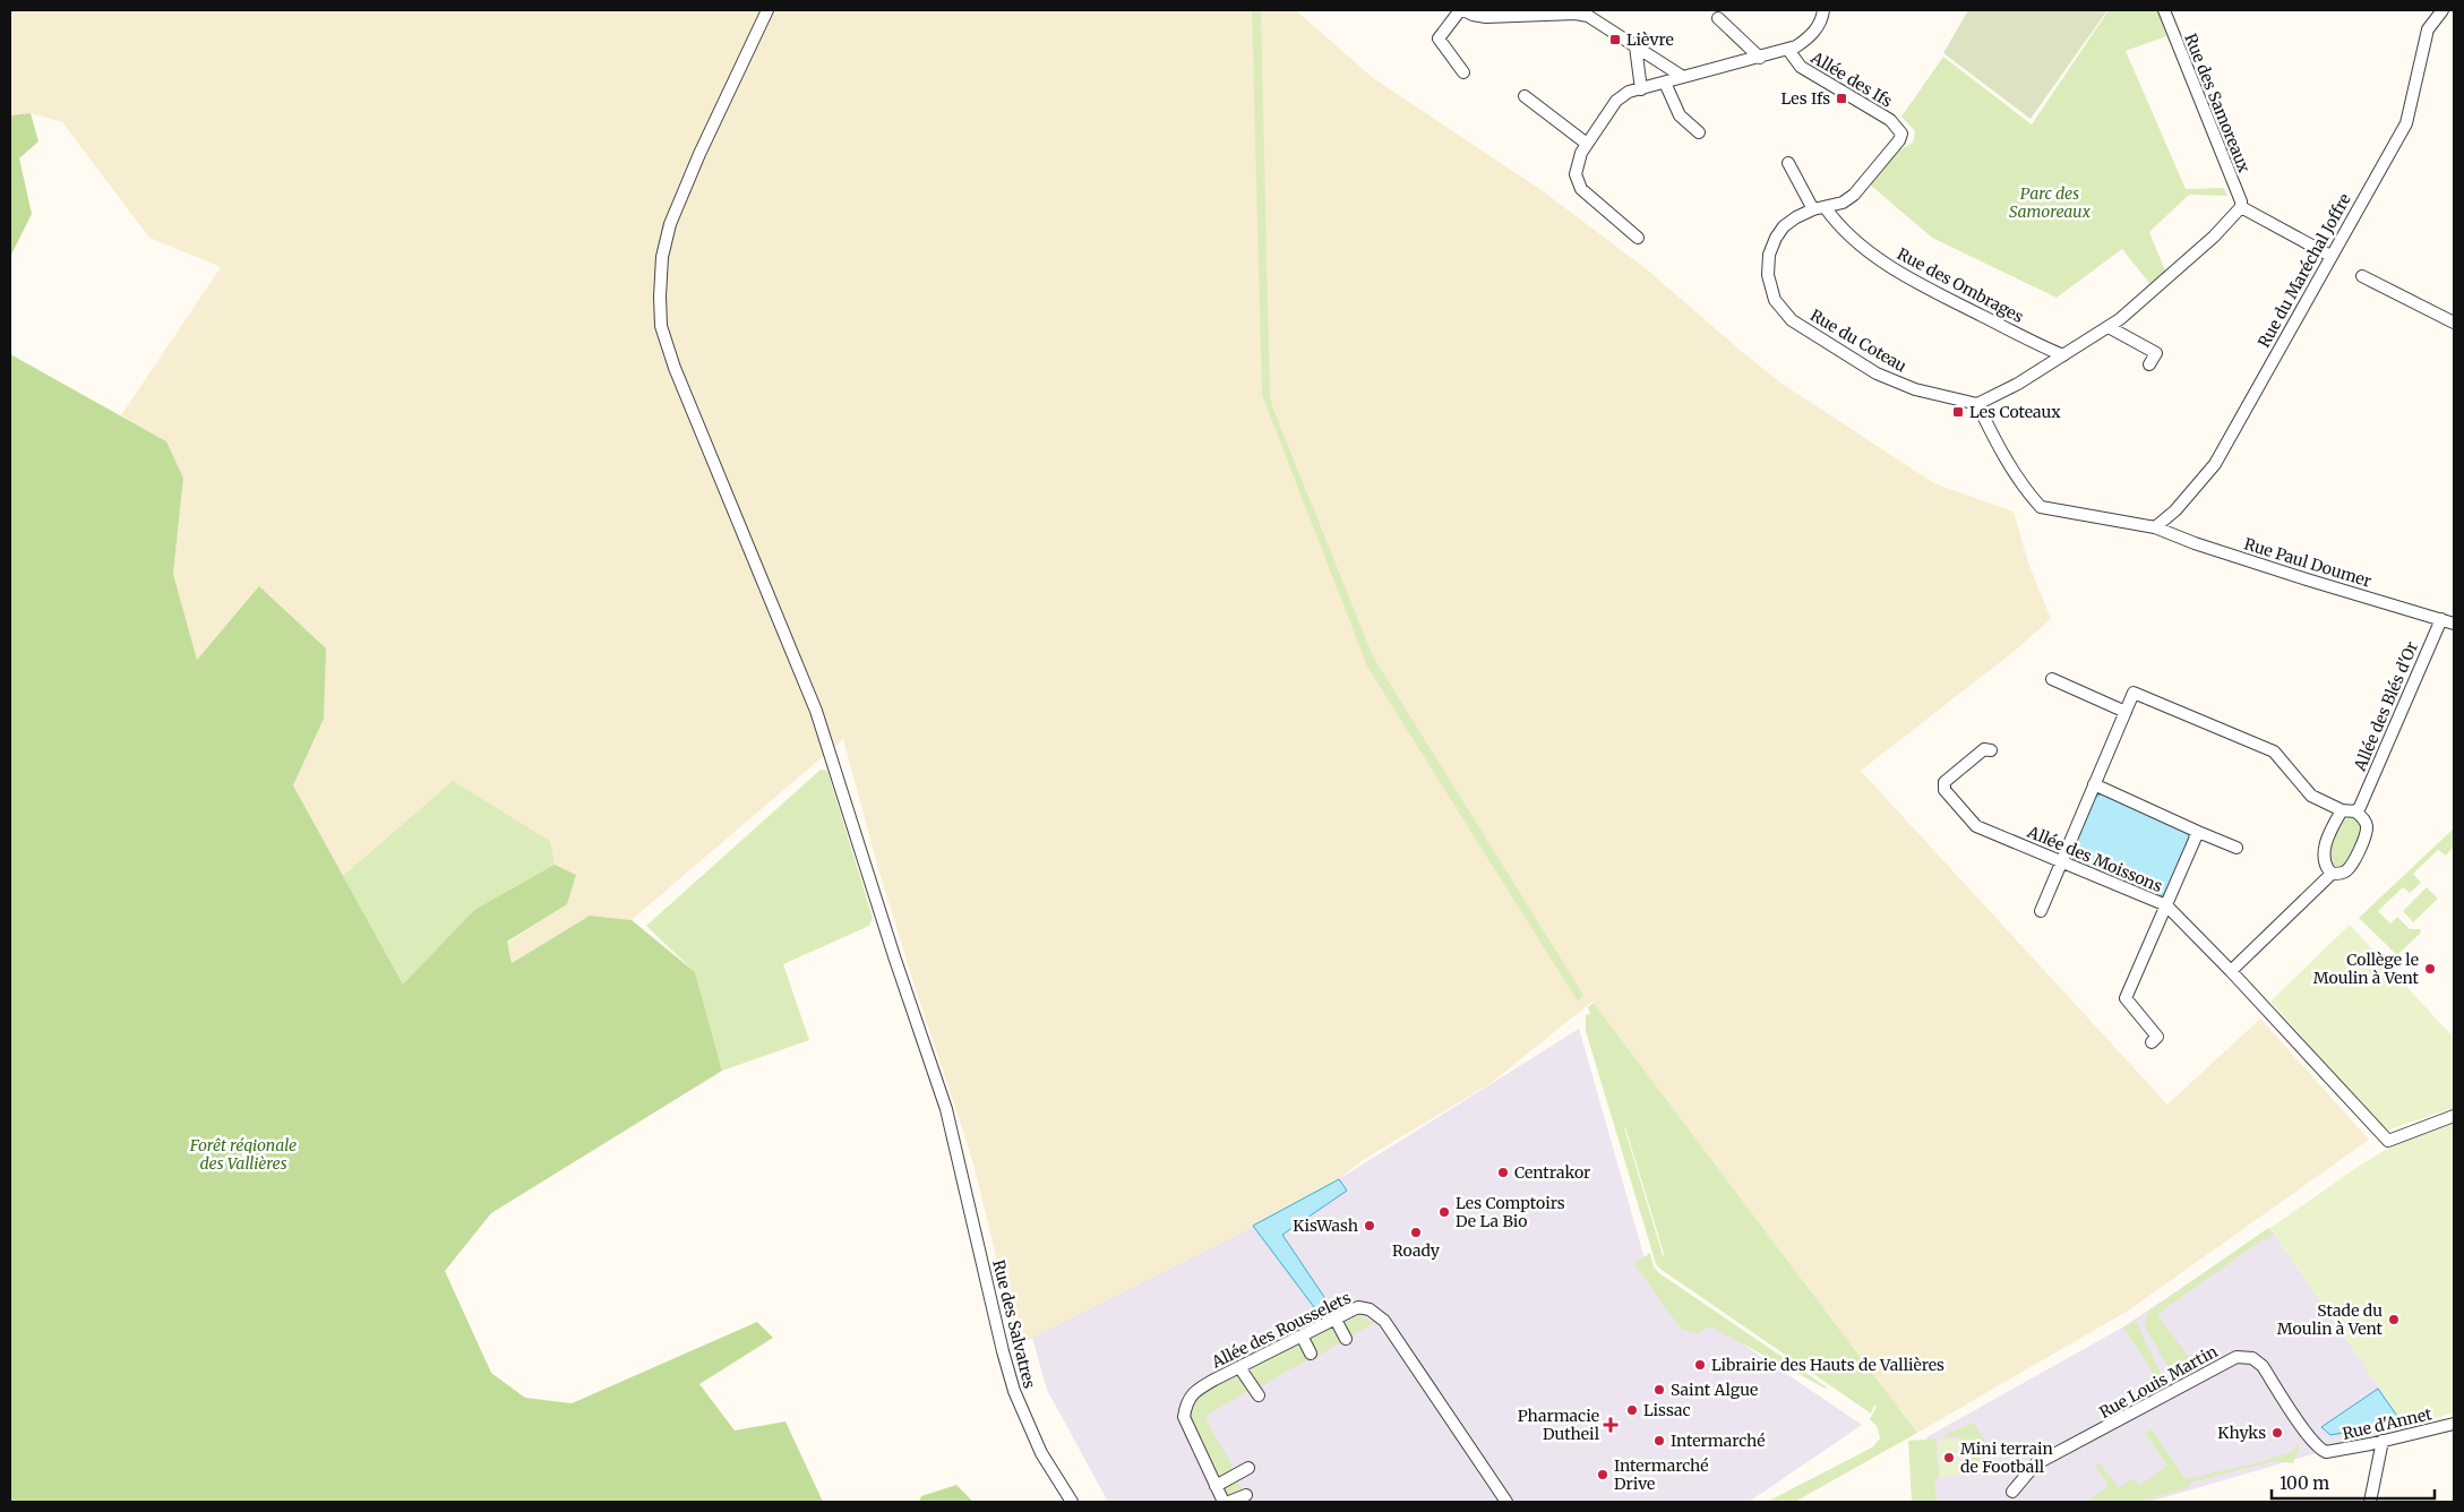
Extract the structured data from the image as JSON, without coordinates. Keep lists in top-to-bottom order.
{
  "streets": {
    "street": [
      "Allée des Ifs",
      "Rue des Samoreaux",
      "Rue du Maréchal Joffre",
      "Rue des Ombrages",
      "Rue du Coteau",
      "Rue Paul Doumer",
      "Allée des Blés d'Or",
      "Allée des Moissons",
      "Rue des Salvatres",
      "Allée des Rousselets",
      "Rue Louis Martin",
      "Rue d'Annet"
    ]
  },
  "crossings": [
    ["Allée des Ifs", "Rue du Coteau"],
    ["Rue du Maréchal Joffre", "Rue Paul Doumer"],
    ["Rue des Ombrages", "Rue du Coteau"],
    ["Rue du Coteau", "Rue Paul Doumer"],
    ["Rue Paul Doumer", "Allée des Blés d'Or"],
    ["Rue Louis Martin", "Rue d'Annet"]
  ],
  "parks": ["Parc des Samoreaux", "Forêt régionale des Vallières"],
  "places": {
    "transit": ["Lièvre", "Les Ifs", "Les Coteaux"],
    "other": [
      "Collège le Moulin à Vent",
      "Centrakor",
      "Les Comptoirs De La Bio",
      "KisWash",
      "Roady",
      "Stade du Moulin à Vent",
      "Librairie des Hauts de Vallières",
      "Saint Algue",
      "Lissac",
      "Khyks",
      "Intermarché",
      "Mini terrain de Football",
      "Intermarché Drive"
    ],
    "health": ["Pharmacie Dutheil"]
  },
  "scale_bar": "100 m"
}
